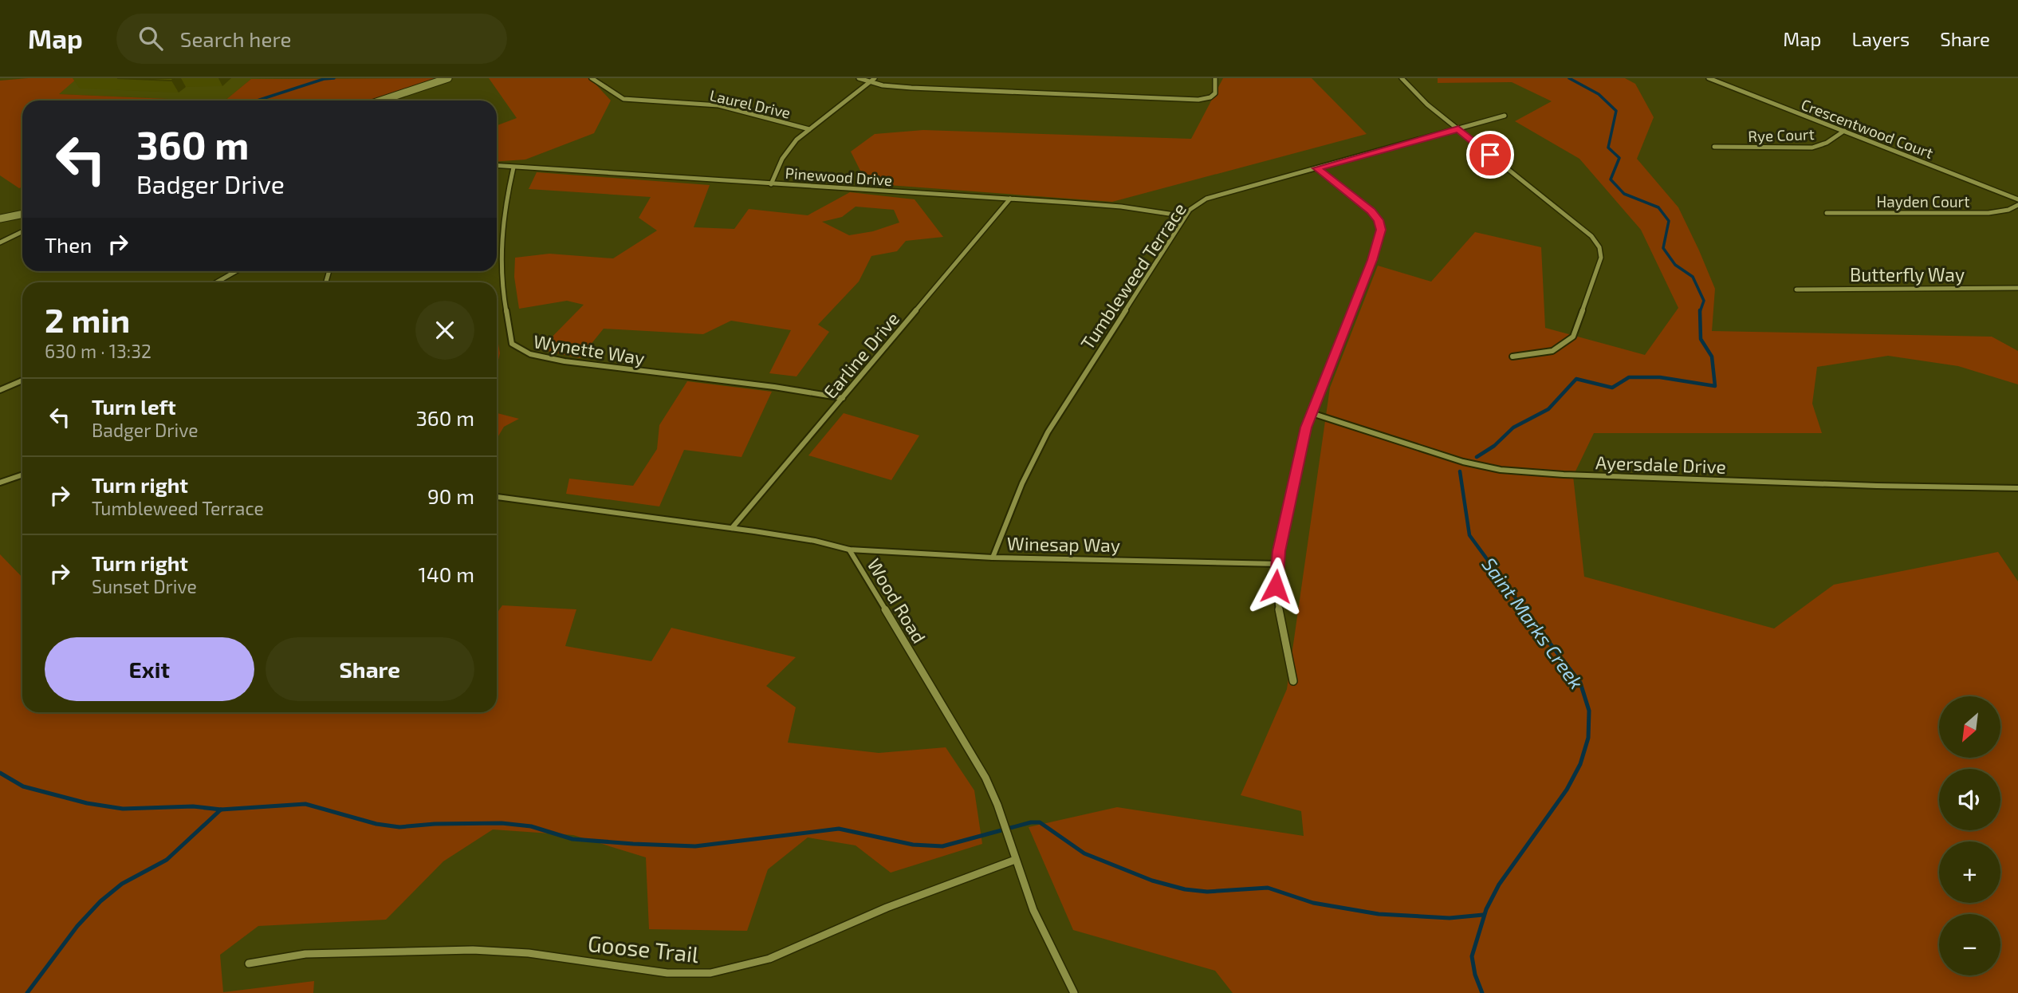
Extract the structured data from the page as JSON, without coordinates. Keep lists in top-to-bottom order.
{
  "streets": {
    "street": [
      "Laurel Drive",
      "Crescentwood Court",
      "Rye Court",
      "Pinewood Drive",
      "Hayden Court",
      "Butterfly Way",
      "Tumbleweed Terrace",
      "Wynette Way",
      "Earline Drive",
      "Ayersdale Drive",
      "Winesap Way",
      "Wood Road",
      "Goose Trail"
    ]
  },
  "crossings": [
    ["Crescentwood Court", "Rye Court"],
    ["Pinewood Drive", "Tumbleweed Terrace"],
    ["Pinewood Drive", "Wynette Way"],
    ["Pinewood Drive", "Earline Drive"],
    ["Tumbleweed Terrace", "Winesap Way"],
    ["Wynette Way", "Earline Drive"],
    ["Earline Drive", "Wood Road"],
    ["Winesap Way", "Wood Road"],
    ["Wood Road", "Goose Trail"]
  ],
  "water": ["Saint Marks Creek"],
  "north": "bottom left",
  "page": {
    "header": "Map",
    "search": "Search here",
    "nav": ["Map", "Layers", "Share"],
    "turn": ["360 m", "Badger Drive"],
    "then": "Then",
    "heading": ["2 min", "630 m · 13:32"],
    "list": [
      {
        "name": "Turn left",
        "note": "Badger Drive",
        "value": "360 m"
      },
      {
        "name": "Turn right",
        "note": "Tumbleweed Terrace",
        "value": "90 m"
      },
      {
        "name": "Turn right",
        "note": "Sunset Drive",
        "value": "140 m"
      }
    ],
    "buttons": ["Exit", "Share"],
    "map_buttons": ["+", "−"]
  }
}
